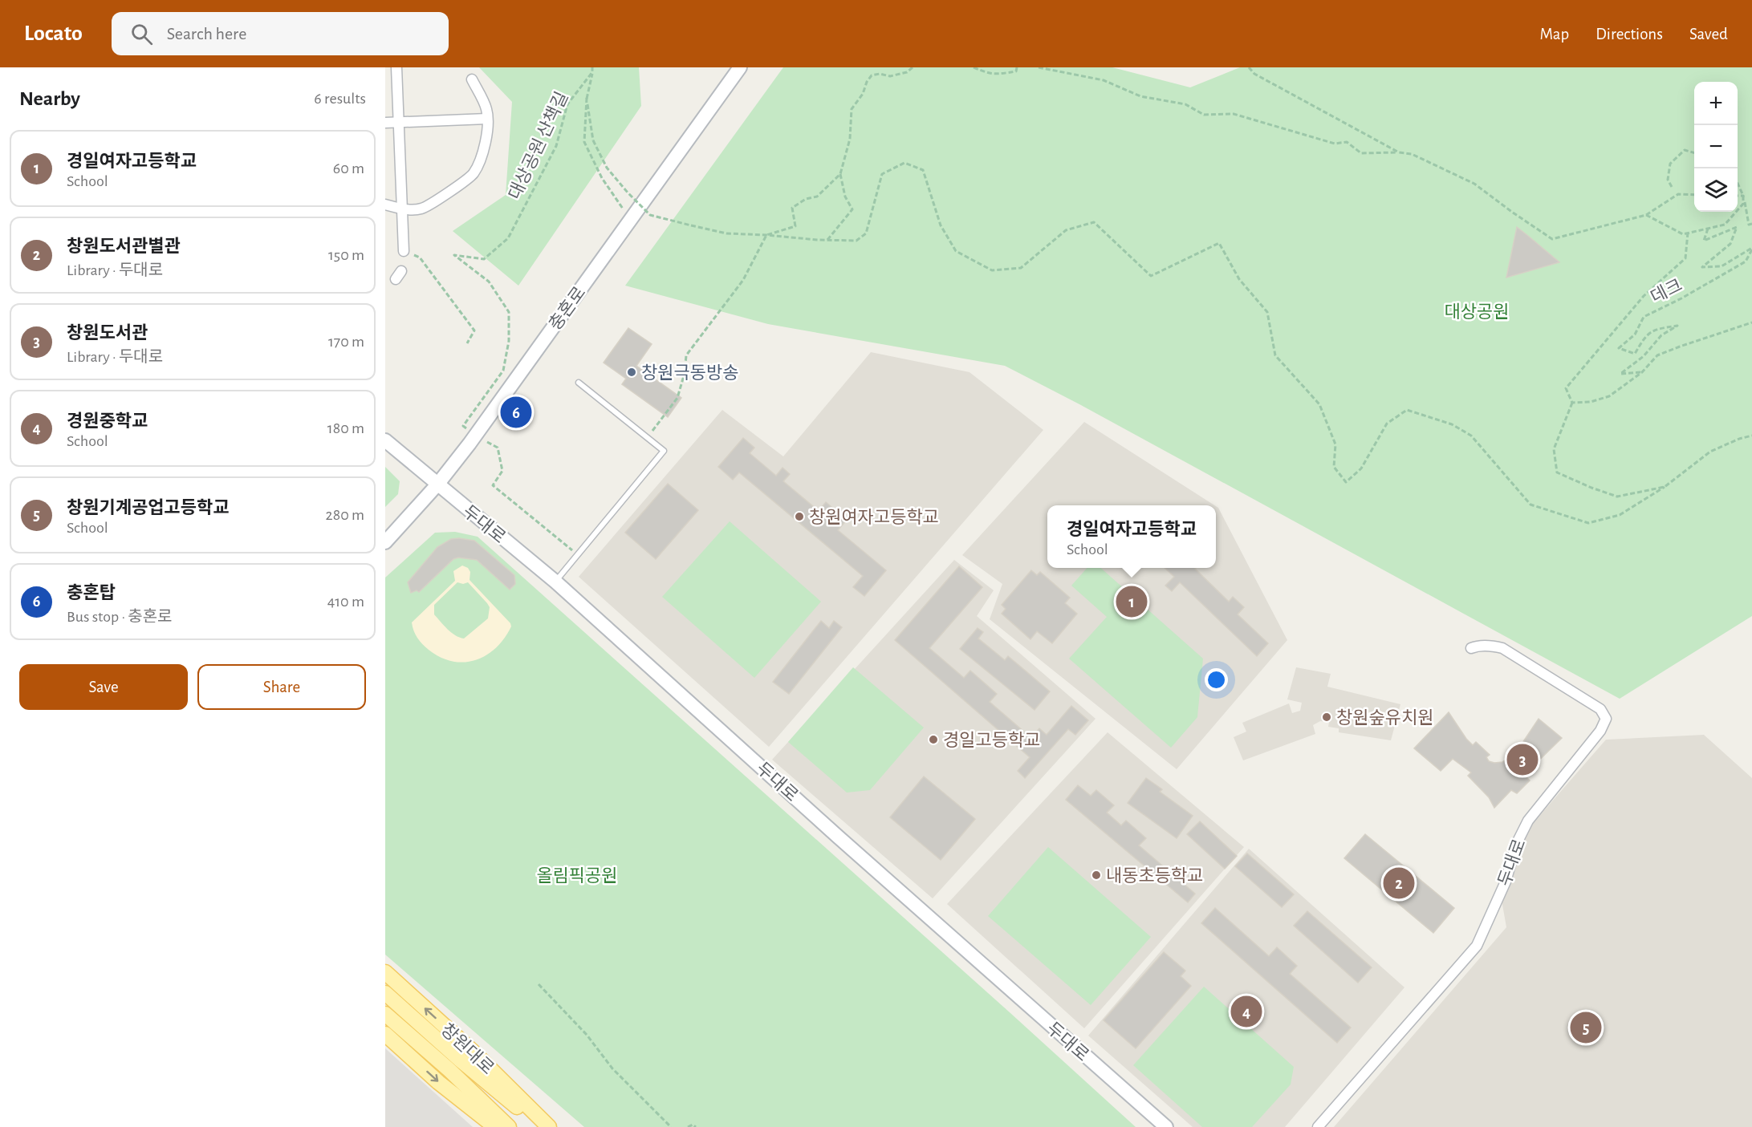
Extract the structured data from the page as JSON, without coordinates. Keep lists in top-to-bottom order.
{
  "streets": {
    "main road": ["창원대로"],
    "street": ["충혼로", "두대로"],
    "path": ["대상공원 산책길", "데크"]
  },
  "crossings": [
    ["대상공원 산책길", "충혼로"],
    ["충혼로", "두대로"]
  ],
  "parks": ["대상공원", "올림픽공원"],
  "places": [
    "창원극동방송",
    "창원여자고등학교",
    "창원숲유치원",
    "경일고등학교",
    "내동초등학교"
  ],
  "page": {
    "header": "Locato",
    "search": "Search here",
    "nav": ["Map", "Directions", "Saved"],
    "heading": ["Nearby", "6 results"],
    "map_buttons": ["+", "−"],
    "list": [
      {
        "mark": "1",
        "name": "경일여자고등학교",
        "note": "School",
        "value": "60 m"
      },
      {
        "mark": "2",
        "name": "창원도서관별관",
        "note": "Library · 두대로",
        "value": "150 m"
      },
      {
        "mark": "3",
        "name": "창원도서관",
        "note": "Library · 두대로",
        "value": "170 m"
      },
      {
        "mark": "4",
        "name": "경원중학교",
        "note": "School",
        "value": "180 m"
      },
      {
        "mark": "5",
        "name": "창원기계공업고등학교",
        "note": "School",
        "value": "280 m"
      },
      {
        "mark": "6",
        "name": "충혼탑",
        "note": "Bus stop · 충혼로",
        "value": "410 m"
      }
    ],
    "pins": [
      "6",
      "1",
      "3",
      "2",
      "4",
      "5"
    ],
    "popup": ["경일여자고등학교", "School"],
    "buttons": ["Save", "Share"]
  }
}
